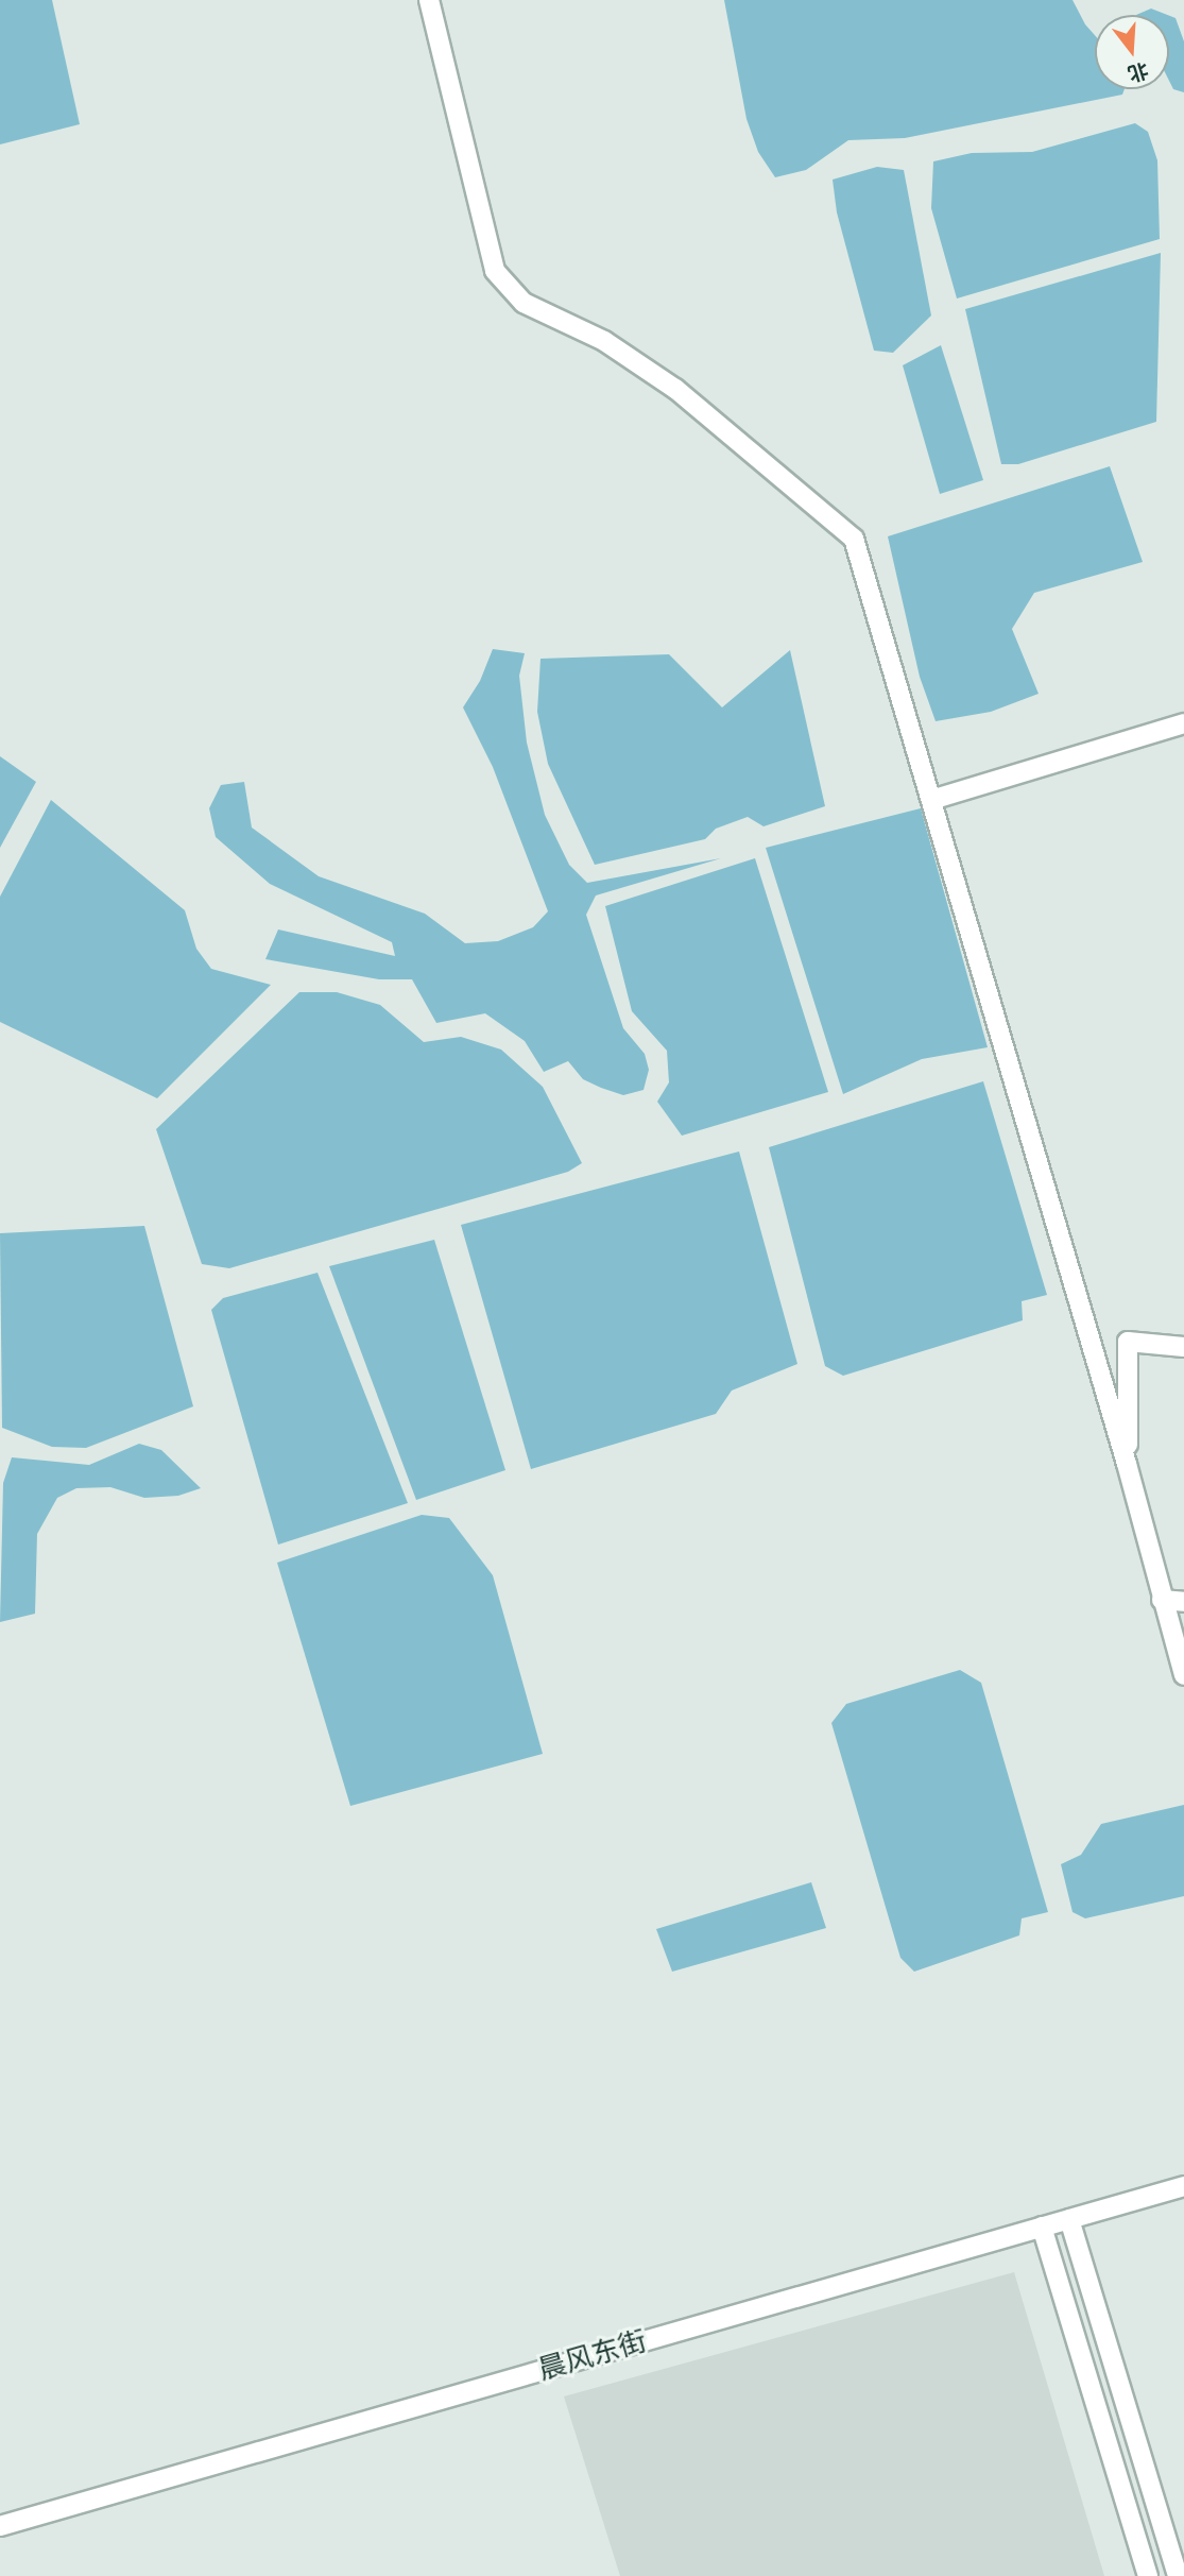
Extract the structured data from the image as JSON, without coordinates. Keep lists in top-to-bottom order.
{
  "streets": {
    "street": ["晨风东街"]
  },
  "north": "bottom"
}
